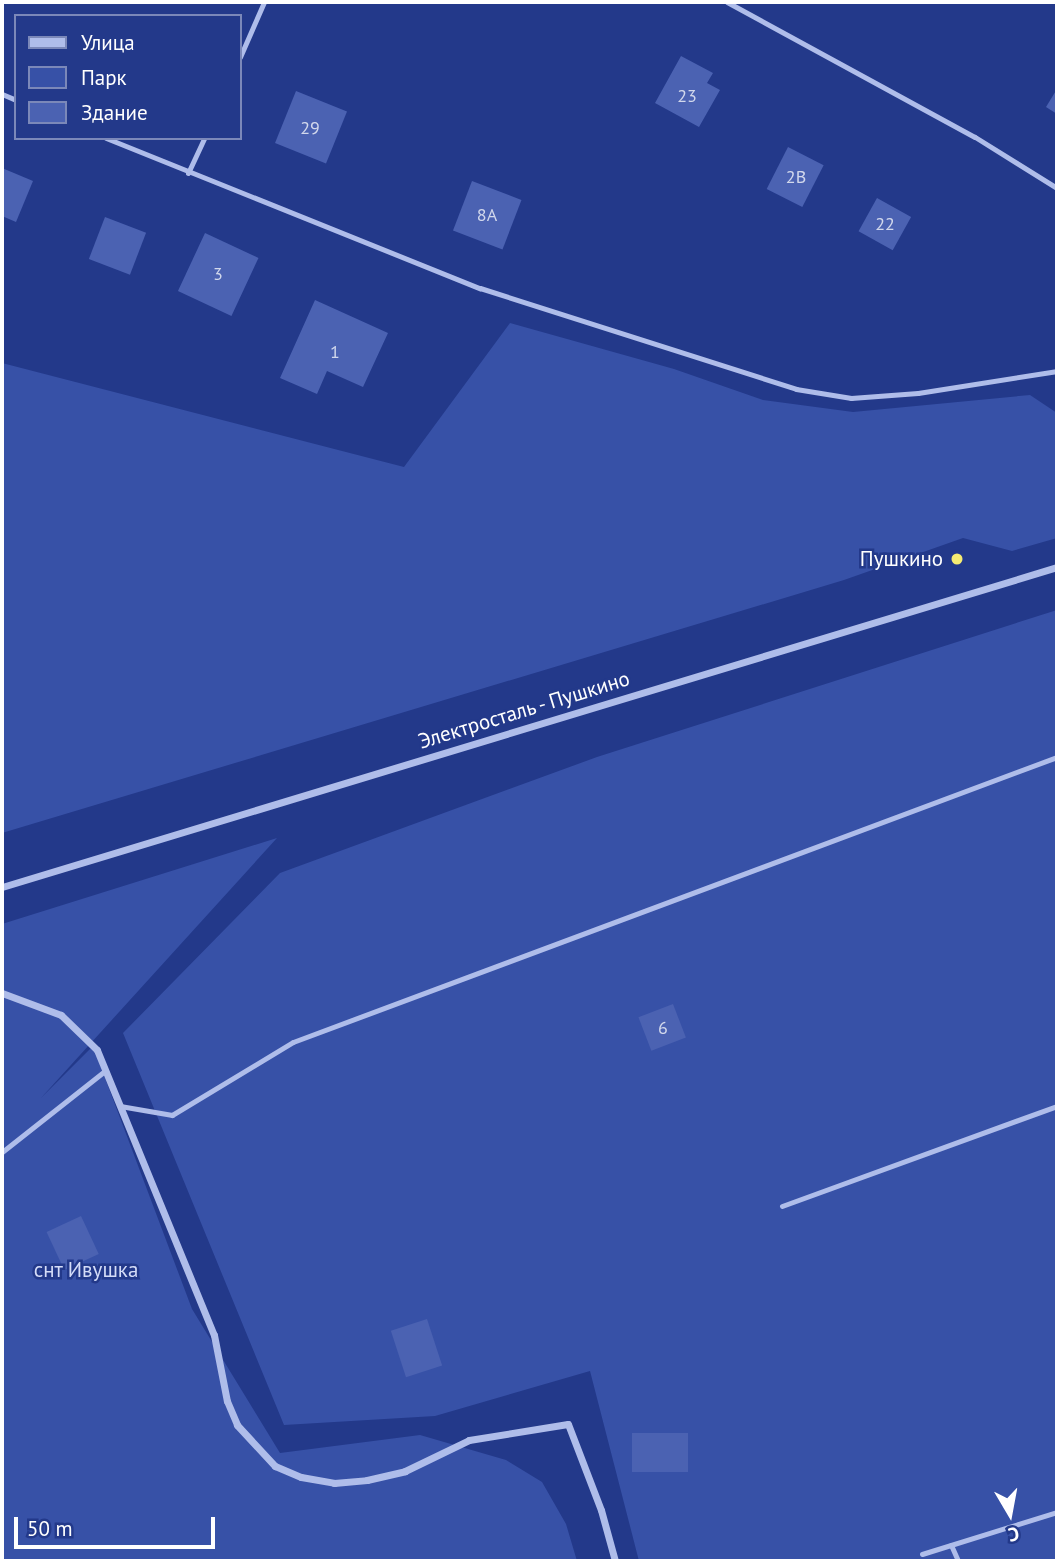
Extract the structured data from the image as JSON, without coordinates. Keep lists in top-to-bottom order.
{
  "streets": {
    "street": ["Электросталь - Пушкино"]
  },
  "parks": ["снт Ивушка"],
  "places": ["Пушкино"],
  "house_numbers": [
    "23",
    "29",
    "2В",
    "8А",
    "22",
    "3",
    "1",
    "6"
  ],
  "legend": ["Улица", "Парк", "Здание"],
  "scale_bar": "50 m",
  "north": "bottom"
}
